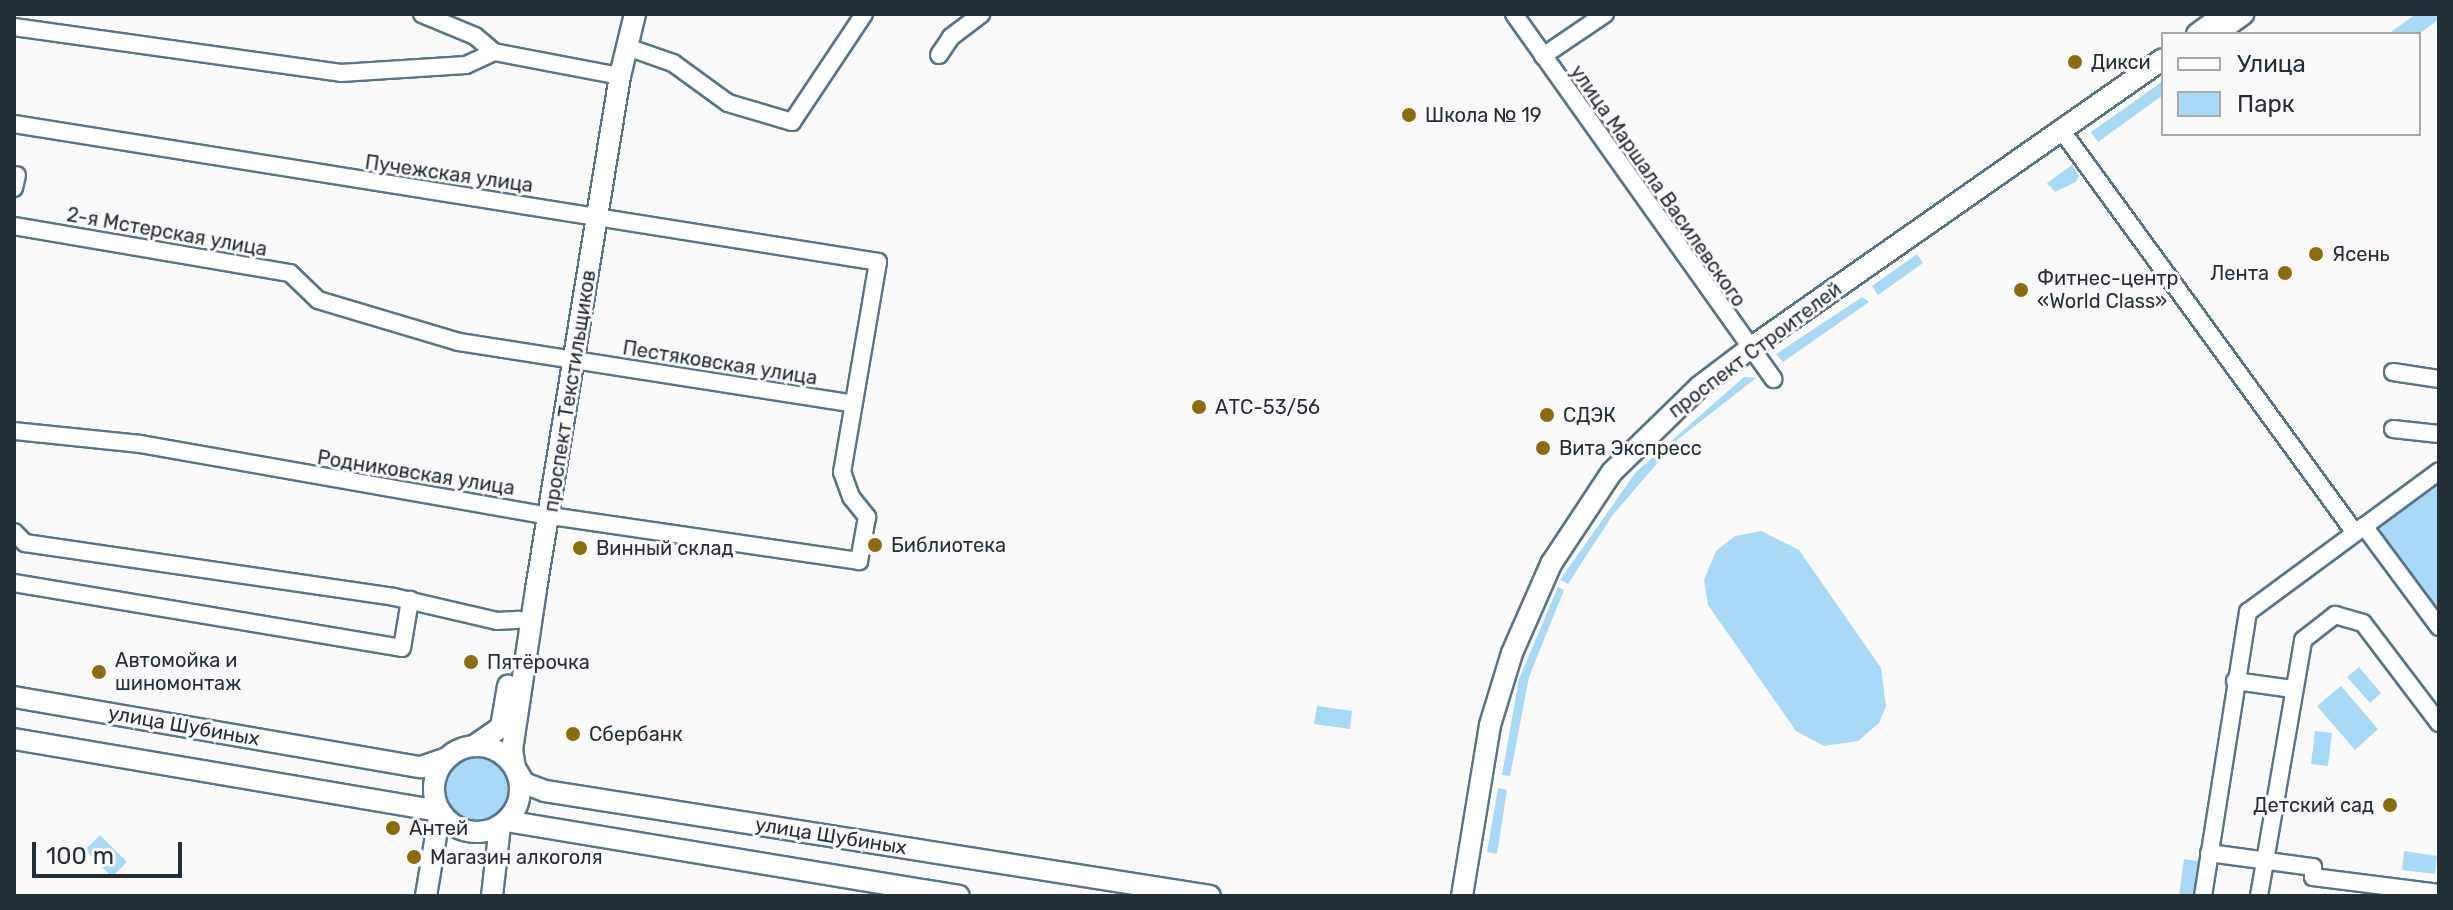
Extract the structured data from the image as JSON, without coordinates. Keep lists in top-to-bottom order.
{
  "streets": {
    "main road": ["проспект Строителей", "проспект Текстильщиков", "улица Шубиных"],
    "street": [
      "Пучежская улица",
      "улица Маршала Василевского",
      "2-я Мстерская улица",
      "Пестяковская улица",
      "Родниковская улица"
    ]
  },
  "crossings": [
    ["Пучежская улица", "Пестяковская улица"],
    ["Пучежская улица", "проспект Текстильщиков"],
    ["Пучежская улица", "Родниковская улица"],
    ["улица Маршала Василевского", "проспект Строителей"],
    ["2-я Мстерская улица", "Пестяковская улица"],
    ["Пестяковская улица", "проспект Текстильщиков"],
    ["Пестяковская улица", "Родниковская улица"],
    ["проспект Текстильщиков", "Родниковская улица"],
    ["проспект Текстильщиков", "улица Шубиных"]
  ],
  "places": [
    "Дикси",
    "Школа № 19",
    "Ясень",
    "Лента",
    "Фитнес-центр «World Class»",
    "АТС-53/56",
    "СДЭК",
    "Вита Экспресс",
    "Библиотека",
    "Винный склад",
    "Пятёрочка",
    "Автомойка и шиномонтаж",
    "Сбербанк",
    "Детский сад",
    "Антей",
    "Магазин алкоголя"
  ],
  "legend": ["Улица", "Парк"],
  "scale_bar": "100 m"
}
